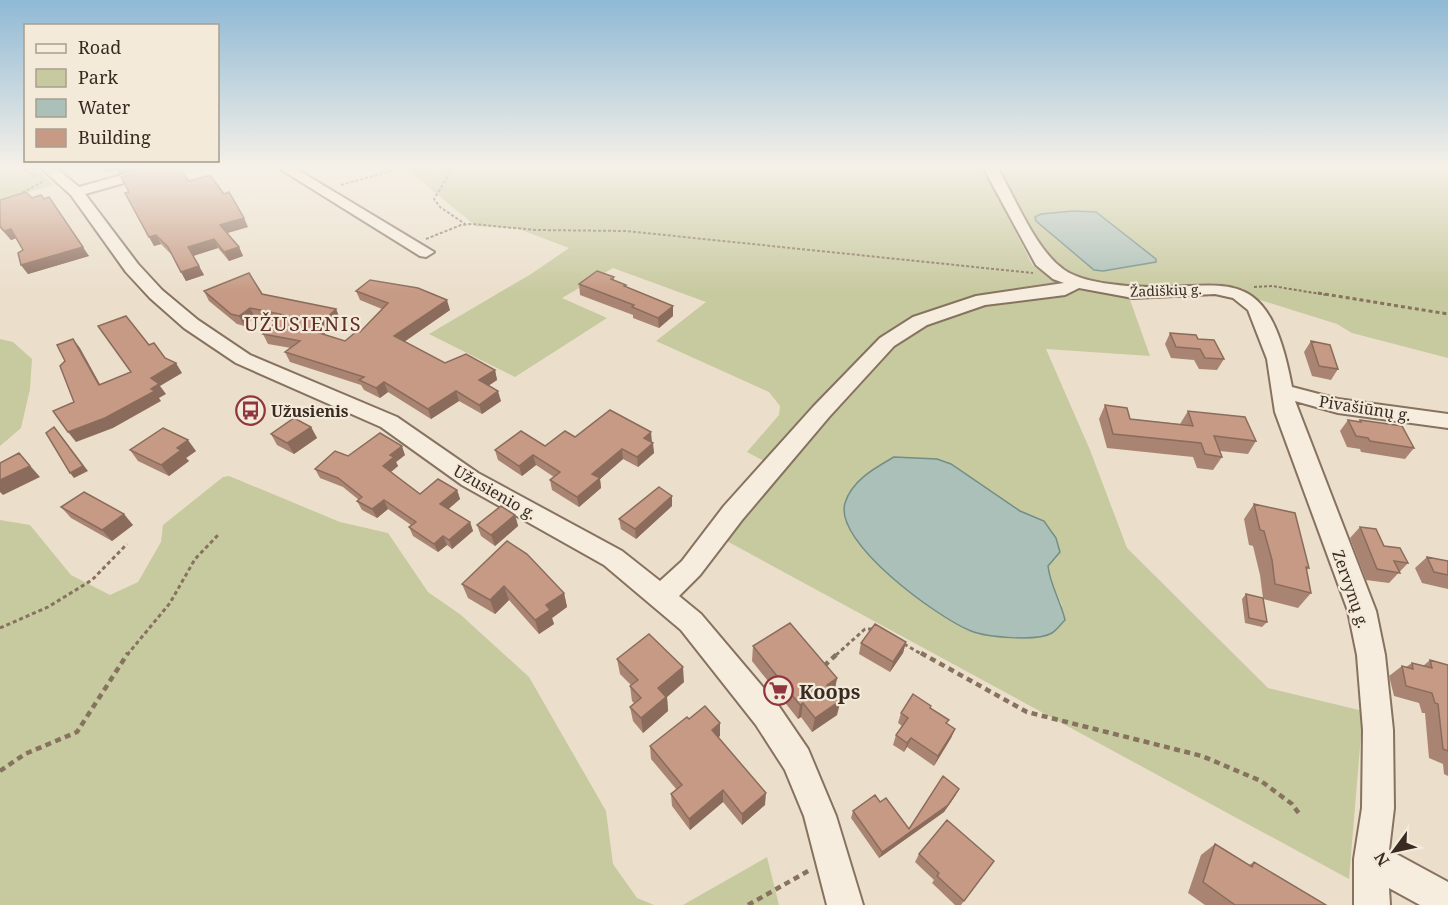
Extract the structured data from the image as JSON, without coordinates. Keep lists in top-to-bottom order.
{
  "streets": {
    "street": [
      "Žadiškių g.",
      "Pivašiūnų g.",
      "Užusienio g.",
      "Zervynų g."
    ]
  },
  "crossings": [
    ["Žadiškių g.", "Zervynų g."],
    ["Pivašiūnų g.", "Zervynų g."]
  ],
  "districts": ["UŽUSIENIS"],
  "places": {
    "bus stop": ["Užusienis"],
    "supermarket": ["Koops"]
  },
  "legend": [
    "Road",
    "Park",
    "Water",
    "Building"
  ],
  "north": "bottom left"
}
